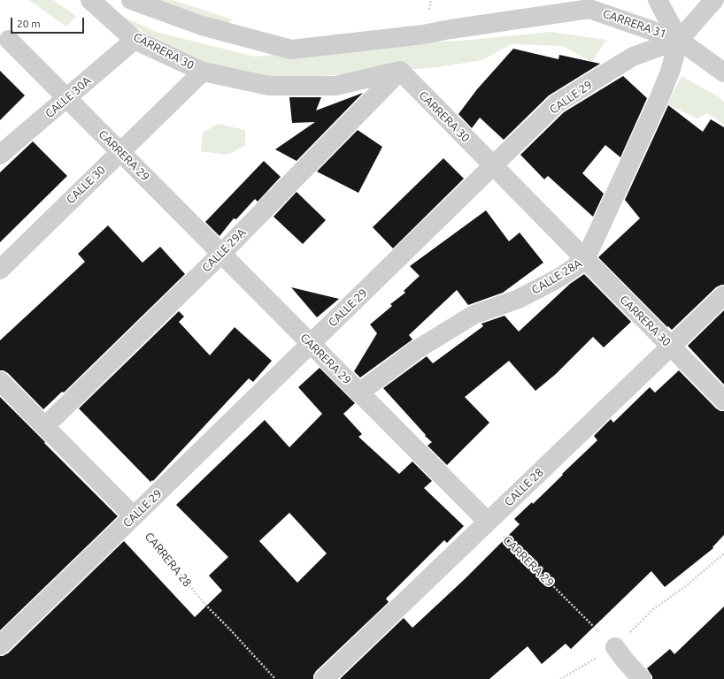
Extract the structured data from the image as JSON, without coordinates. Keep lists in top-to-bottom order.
{
  "streets": {
    "street": [
      "CARRERA 31",
      "CARRERA 30",
      "CALLE 30A",
      "CALLE 29",
      "CARRERA 29",
      "CALLE 30",
      "CALLE 29A",
      "CALLE 28A",
      "CALLE 28"
    ],
    "path": ["CARRERA 28"]
  },
  "crossings": [
    ["CARRERA 31", "CALLE 29"],
    ["CARRERA 31", "CALLE 28A"],
    ["CARRERA 30", "CALLE 30A"],
    ["CARRERA 30", "CALLE 29"],
    ["CARRERA 30", "CALLE 30"],
    ["CARRERA 30", "CALLE 29A"],
    ["CARRERA 30", "CALLE 28A"],
    ["CARRERA 30", "CALLE 28"],
    ["CALLE 30A", "CARRERA 29"],
    ["CALLE 29", "CARRERA 29"],
    ["CALLE 29", "CALLE 28A"],
    ["CALLE 29", "CARRERA 28"],
    ["CARRERA 29", "CALLE 30"],
    ["CARRERA 29", "CALLE 29A"],
    ["CARRERA 29", "CALLE 28A"],
    ["CARRERA 29", "CALLE 28"]
  ],
  "scale_bar": "20 m"
}
